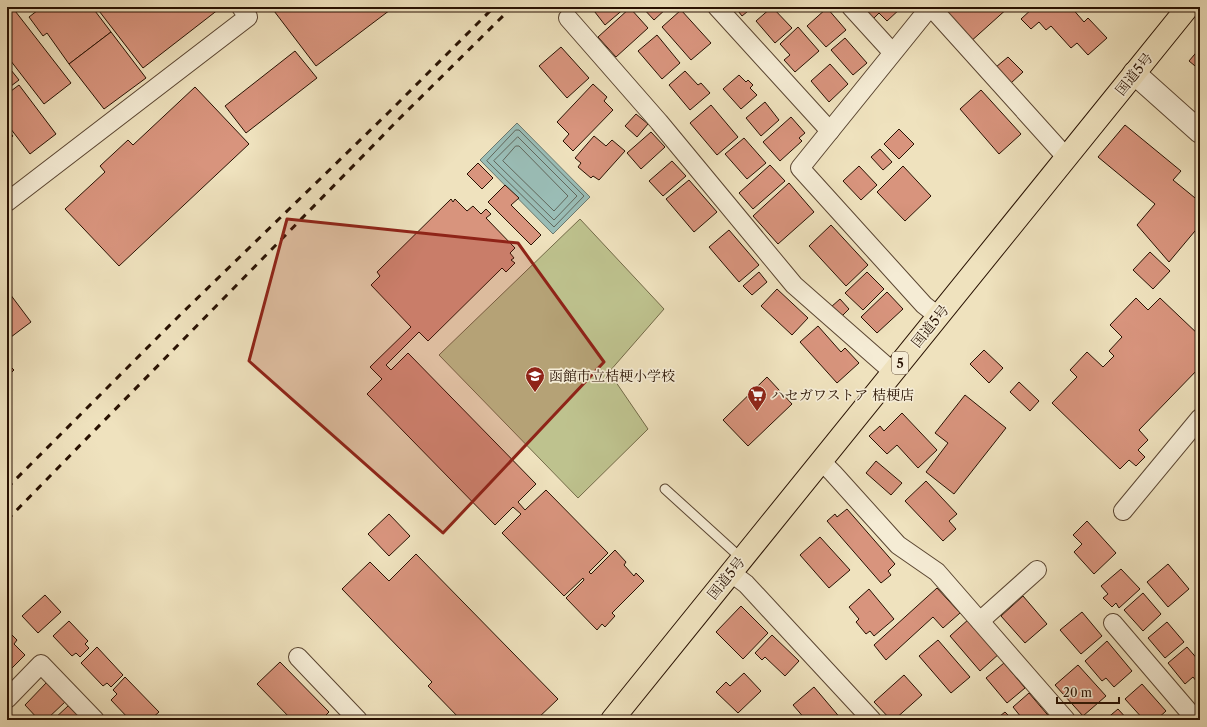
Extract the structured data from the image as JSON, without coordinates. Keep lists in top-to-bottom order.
{
  "streets": {
    "highway": ["国道5号", "5"]
  },
  "places": {
    "school or university": ["函館市立桔梗小学校"],
    "supermarket": ["ハセガワストア 桔梗店"]
  },
  "scale_bar": "20 m"
}
